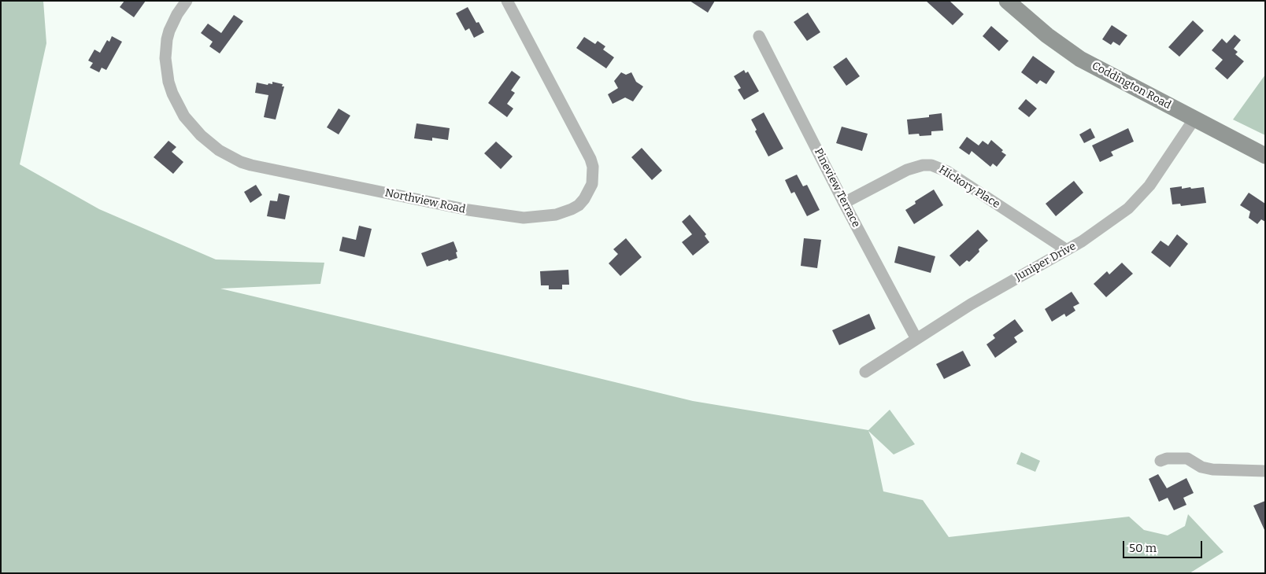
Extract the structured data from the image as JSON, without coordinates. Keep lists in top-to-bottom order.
{
  "streets": {
    "street": [
      "Coddington Road",
      "Hickory Place",
      "Pineview Terrace",
      "Northview Road",
      "Juniper Drive"
    ]
  },
  "crossings": [
    ["Coddington Road", "Juniper Drive"],
    ["Hickory Place", "Pineview Terrace"],
    ["Hickory Place", "Juniper Drive"],
    ["Pineview Terrace", "Juniper Drive"]
  ],
  "scale_bar": "50 m"
}
